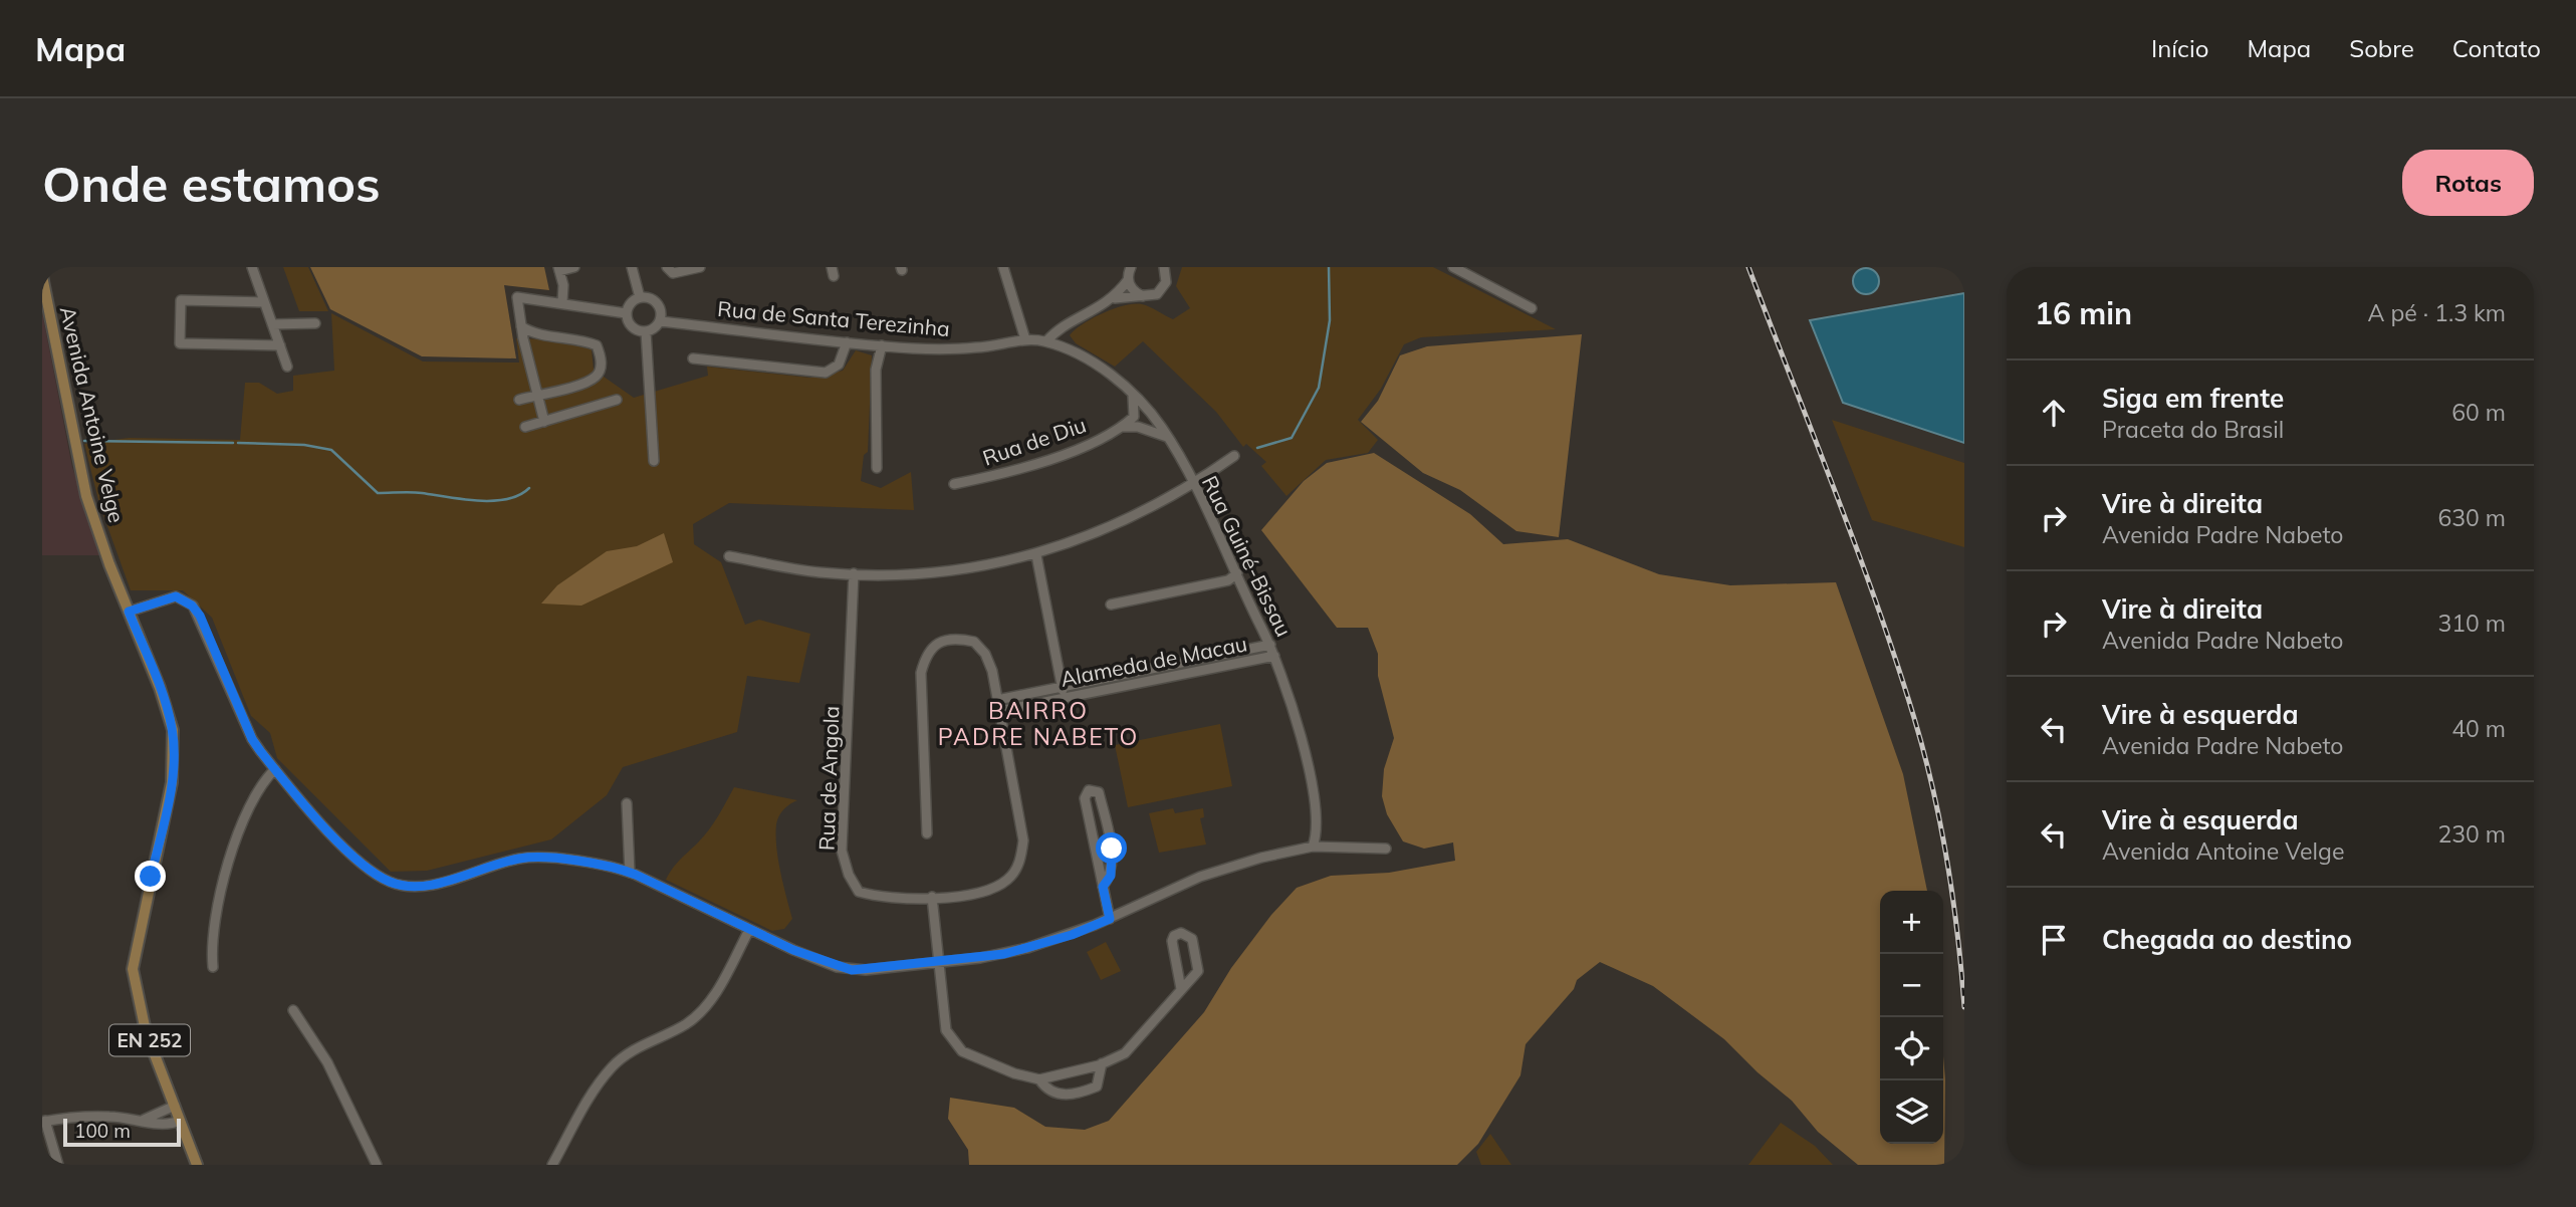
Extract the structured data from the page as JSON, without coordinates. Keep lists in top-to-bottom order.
{
  "streets": {
    "main road": ["Avenida Antoine Velge", "EN 252"],
    "street": [
      "Rua de Santa Terezinha",
      "Rua de Diu",
      "Rua Guiné-Bissau",
      "Alameda de Macau",
      "Rua de Angola"
    ]
  },
  "crossings": [
    ["Rua de Santa Terezinha", "Rua Guiné-Bissau"],
    ["Rua Guiné-Bissau", "Alameda de Macau"],
    ["Alameda de Macau", "Rua de Angola"]
  ],
  "districts": ["BAIRRO PADRE NABETO"],
  "scale_bar": "100 m",
  "page": {
    "header": "Mapa",
    "nav": [
      "Início",
      "Mapa",
      "Sobre",
      "Contato"
    ],
    "buttons": "Rotas",
    "title": "Onde estamos",
    "heading": ["16 min", "A pé · 1.3 km"],
    "list": [
      ["Siga em frente", "Praceta do Brasil", "60 m"],
      ["Vire à direita", "Avenida Padre Nabeto", "630 m"],
      ["Vire à direita", "Avenida Padre Nabeto", "310 m"],
      ["Vire à esquerda", "Avenida Padre Nabeto", "40 m"],
      ["Vire à esquerda", "Avenida Antoine Velge", "230 m"],
      "Chegada ao destino"
    ],
    "map_buttons": ["+", "−"],
    "scale": "100 m"
  }
}
